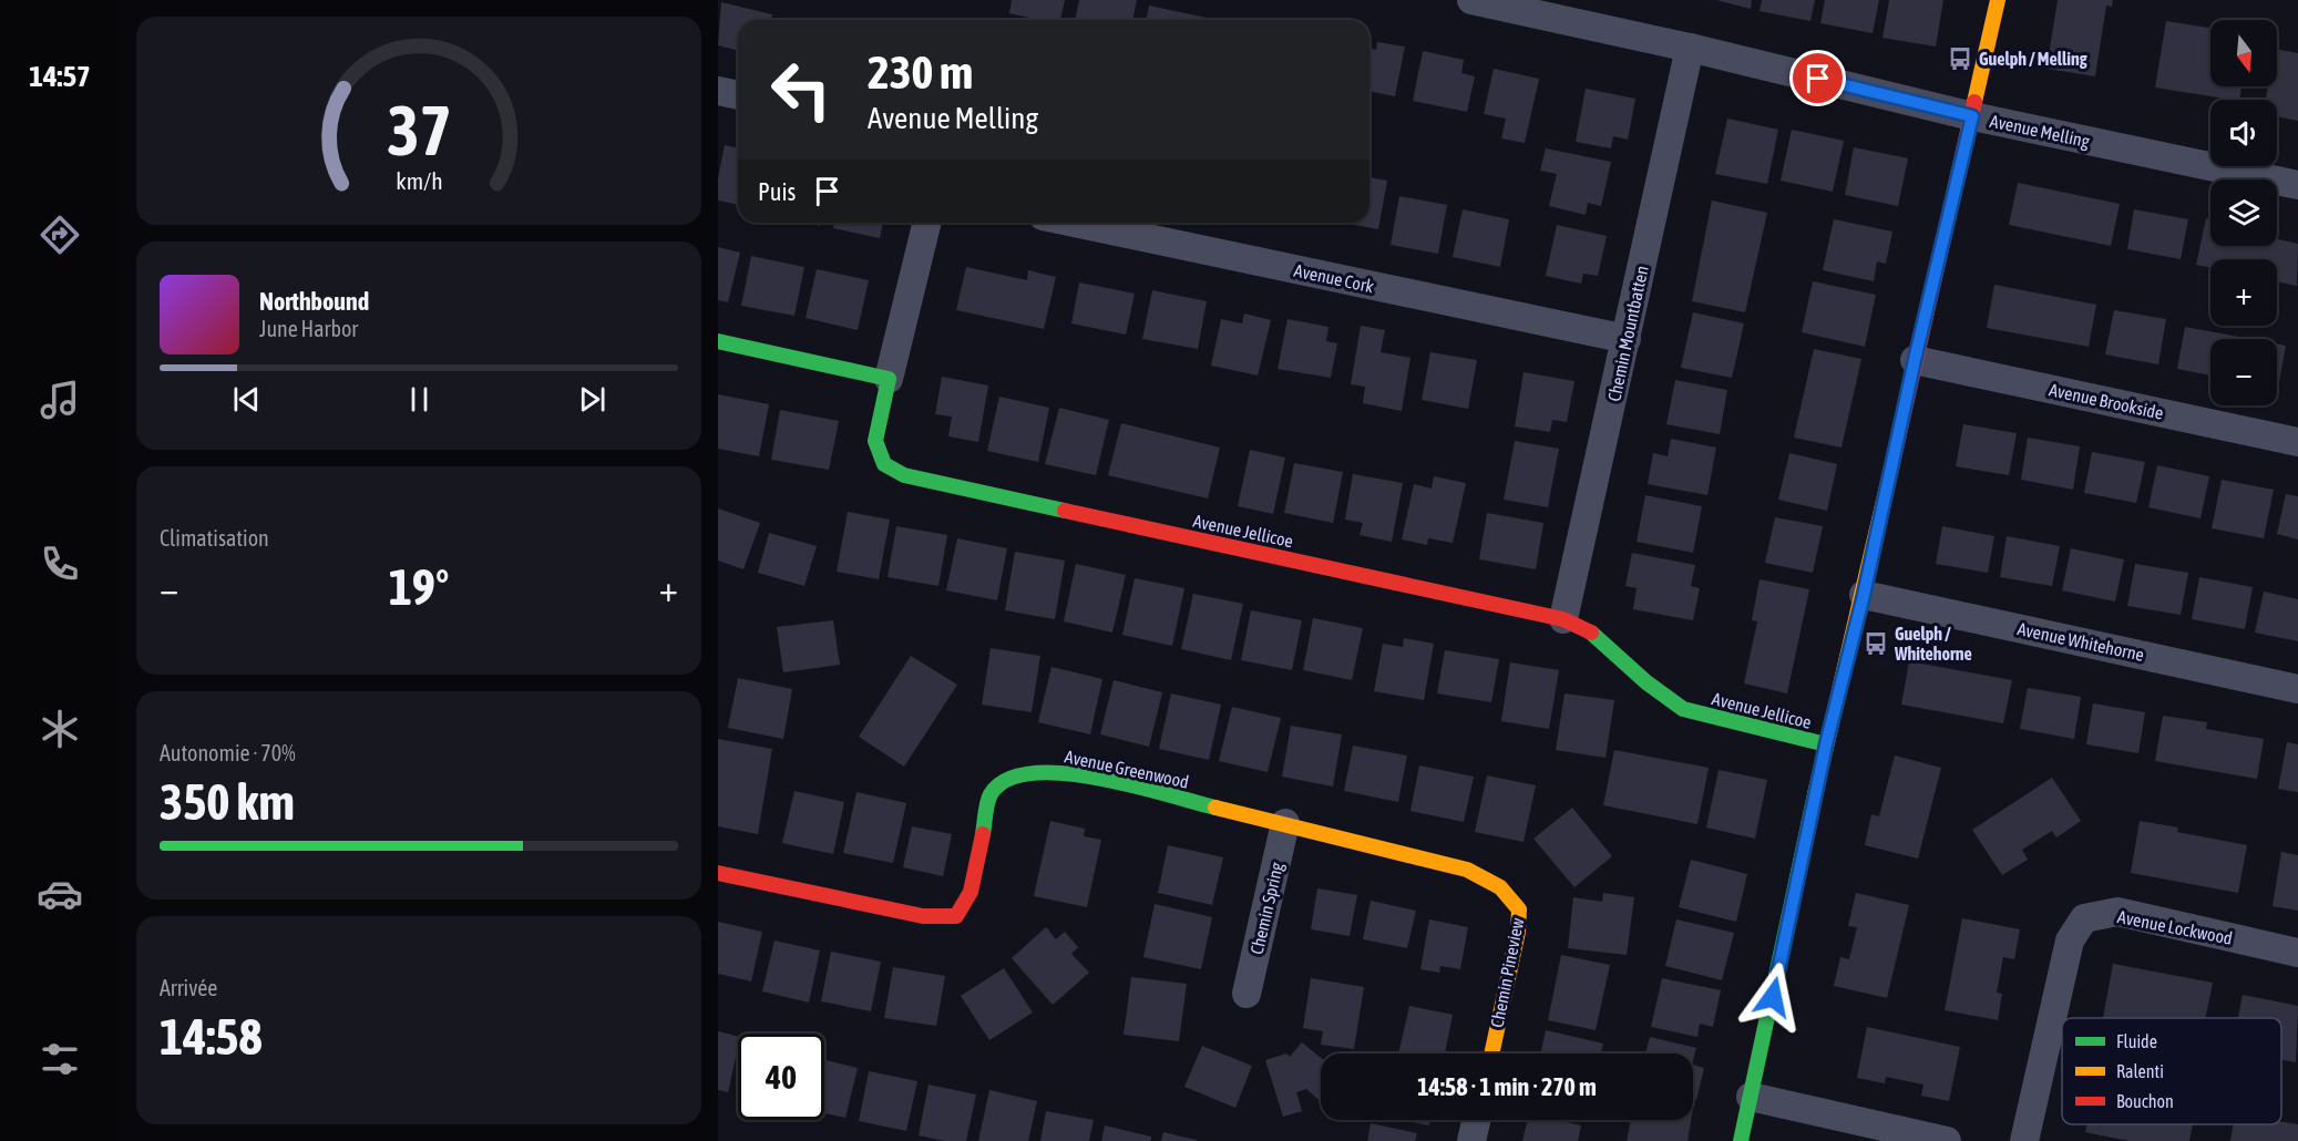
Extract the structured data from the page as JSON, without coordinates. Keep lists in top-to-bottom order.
{
  "streets": {
    "street": [
      "Avenue Melling",
      "Avenue Cork",
      "Chemin Mountbatten",
      "Avenue Brookside",
      "Avenue Jellicoe",
      "Avenue Whitehorne",
      "Avenue Greenwood",
      "Chemin Spring",
      "Avenue Lockwood",
      "Chemin Pineview"
    ]
  },
  "crossings": [
    ["Avenue Melling", "Chemin Mountbatten"],
    ["Avenue Cork", "Chemin Mountbatten"],
    ["Chemin Mountbatten", "Avenue Jellicoe"],
    ["Avenue Greenwood", "Chemin Spring"],
    ["Avenue Greenwood", "Chemin Pineview"]
  ],
  "places": {
    "bus stop": ["Guelph / Melling", "Guelph / Whitehorne"]
  },
  "legend": ["Fluide", "Ralenti", "Bouchon"],
  "north": "bottom",
  "page": {
    "tabs": "14:57",
    "map_buttons": ["+", "−"],
    "turn": ["230 m", "Avenue Melling"],
    "then": "Puis",
    "song": ["Northbound", "June Harbor"],
    "tile": [
      "Climatisation",
      ["Autonomie · 70%", "350 km"],
      ["Arrivée", "14:58"]
    ],
    "heat": ["−", "19°", "+"],
    "limit": "40",
    "trip": "14:58 · 1 min · 270 m",
    "gauge": ["37", "km/h"]
  }
}
